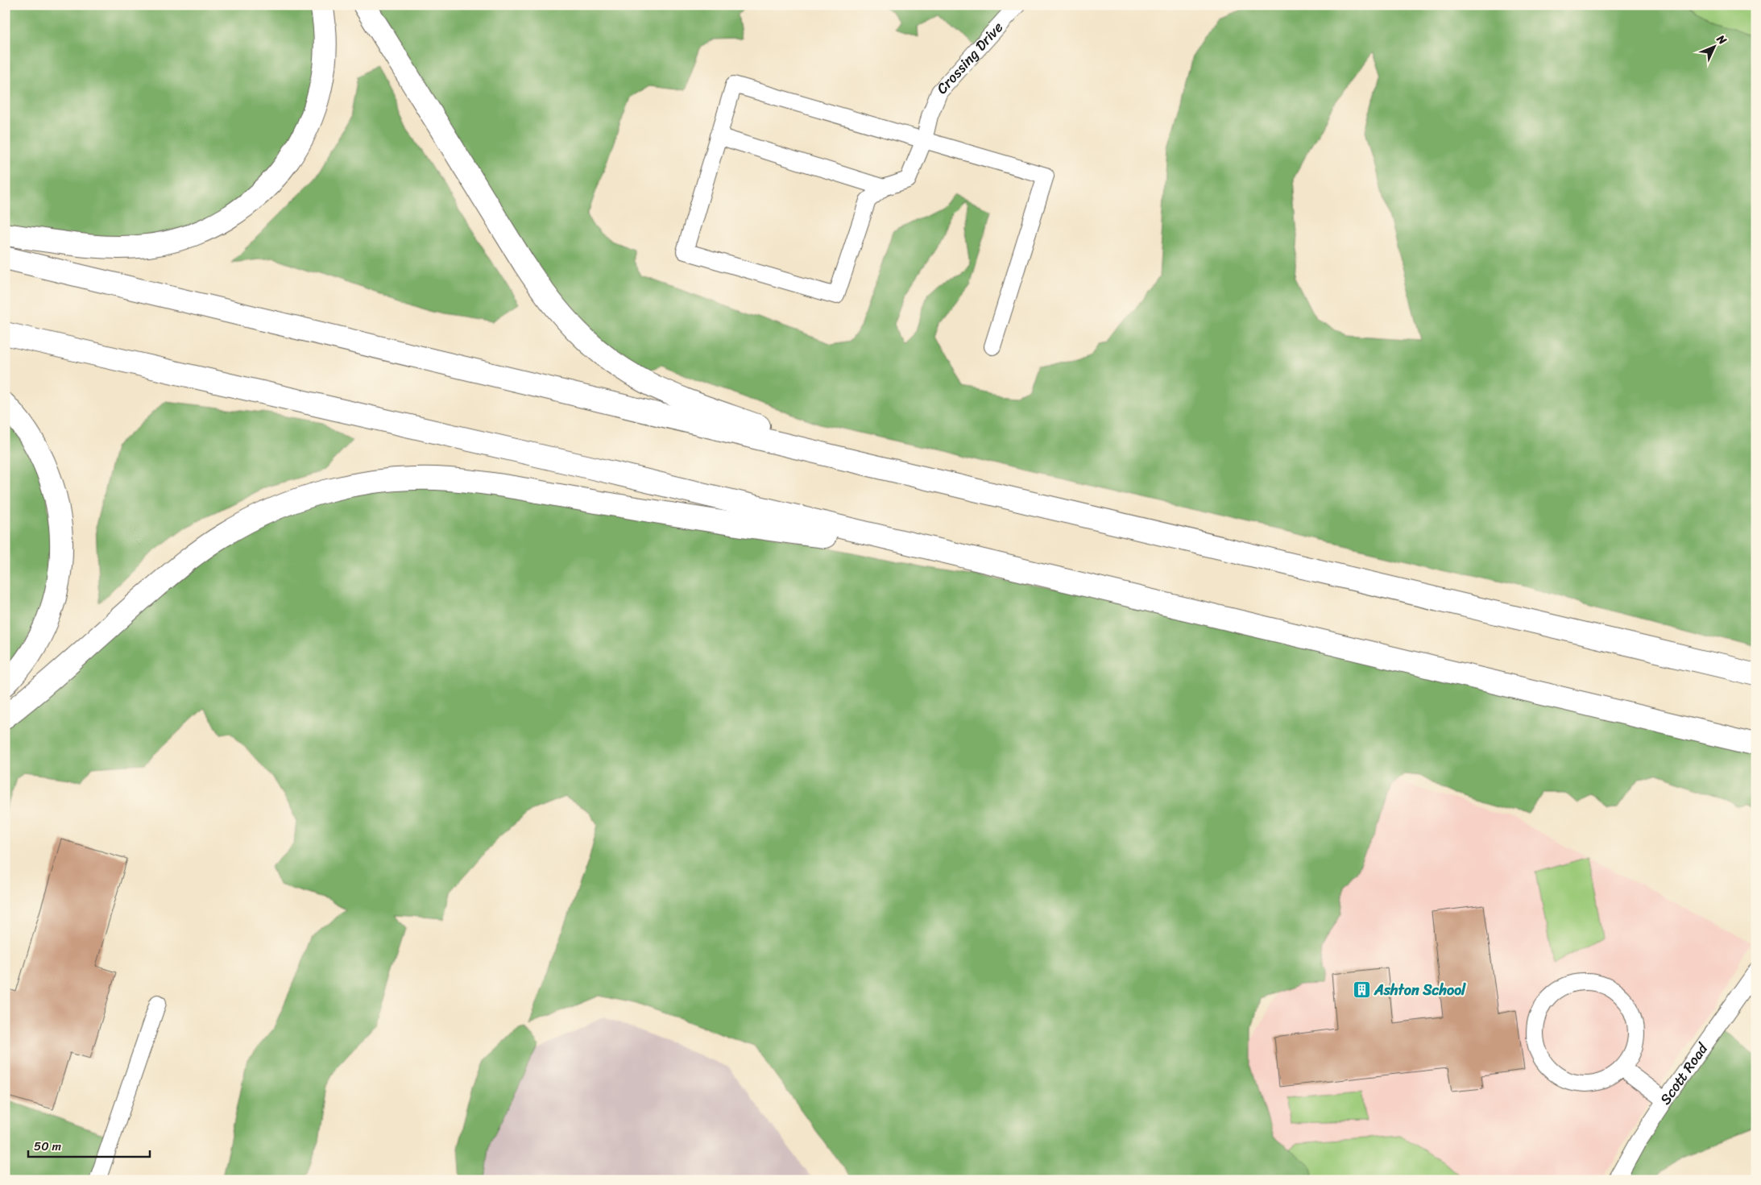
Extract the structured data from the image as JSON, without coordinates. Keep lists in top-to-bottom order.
{
  "streets": {
    "street": ["Crossing Drive", "Scott Road"]
  },
  "places": {
    "building": ["Ashton School"]
  },
  "scale_bar": "50 m",
  "north": "top right"
}
